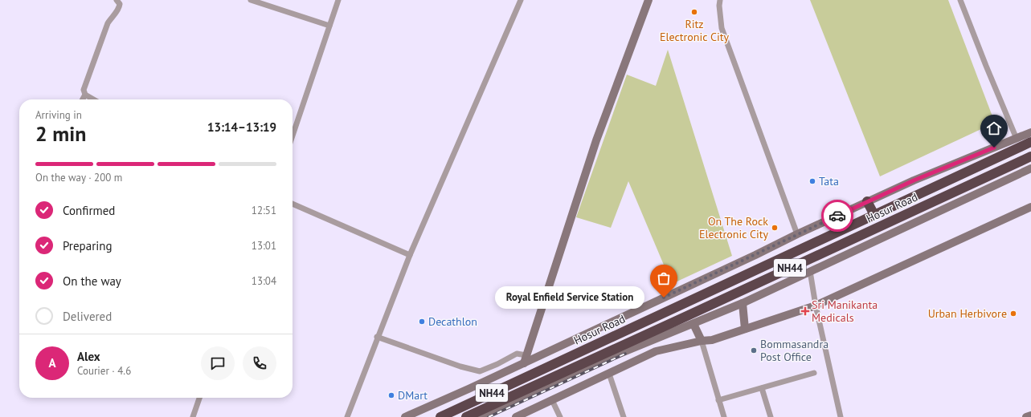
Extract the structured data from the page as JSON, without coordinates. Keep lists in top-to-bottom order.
{
  "streets": {
    "highway": ["Hosur Road", "NH44"]
  },
  "places": {
    "other": [
      "Ritz Electronic City",
      "Tata",
      "On The Rock Electronic City",
      "Royal Enfield Service Station",
      "Urban Herbivore",
      "Decathlon",
      "Bommasandra Post Office",
      "DMart"
    ],
    "health": ["Sri Manikanta Medicals"]
  },
  "page": {
    "heading": ["2 min", "Arriving in", "13:14–13:19"],
    "panel": ["Alex", "Courier · 4.6"],
    "bar": "On the way · 200 m",
    "list": [
      ["Confirmed", "12:51"],
      ["Preparing", "13:01"],
      ["On the way", "13:04"],
      "Delivered"
    ],
    "bubble": "Royal Enfield Service Station",
    "round": "A"
  }
}
